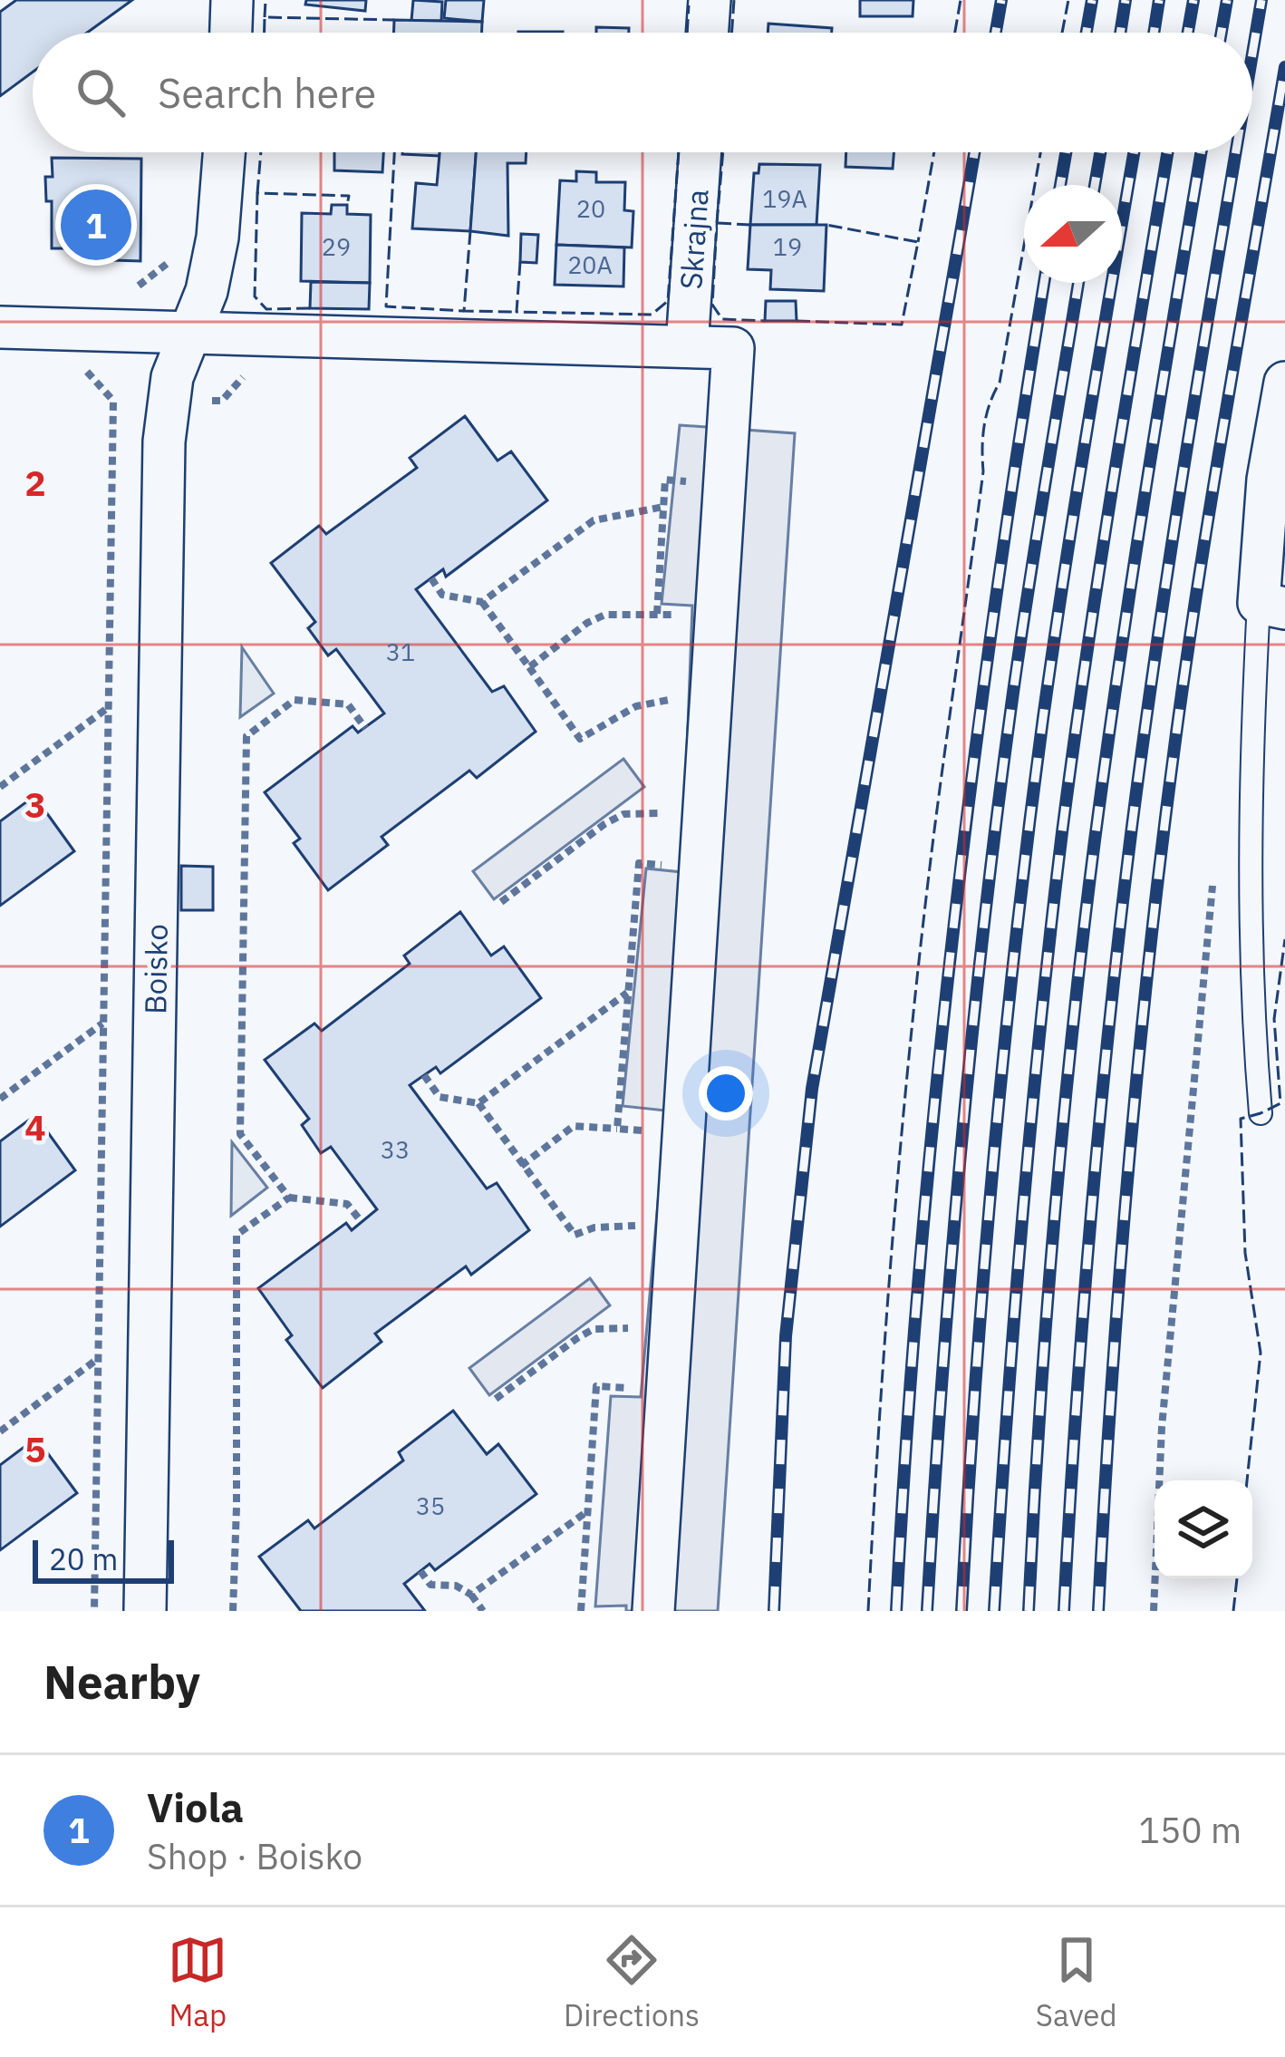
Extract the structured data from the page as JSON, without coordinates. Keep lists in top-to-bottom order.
{
  "streets": {
    "street": ["Skrajna", "Boisko"]
  },
  "house_numbers": [
    "19A",
    "20",
    "29",
    "19",
    "20A",
    "31",
    "33",
    "35"
  ],
  "scale_bar": "20 m",
  "north": "left",
  "page": {
    "search": "Search here",
    "pins": "1",
    "scale": "20 m",
    "heading": "Nearby",
    "list": [
      {
        "mark": "1",
        "name": "Viola",
        "note": "Shop · Boisko",
        "value": "150 m"
      }
    ],
    "nav": ["Map", "Directions", "Saved"]
  },
  "grid": {
    "rows": [
      "2",
      "3",
      "4",
      "5"
    ]
  }
}
